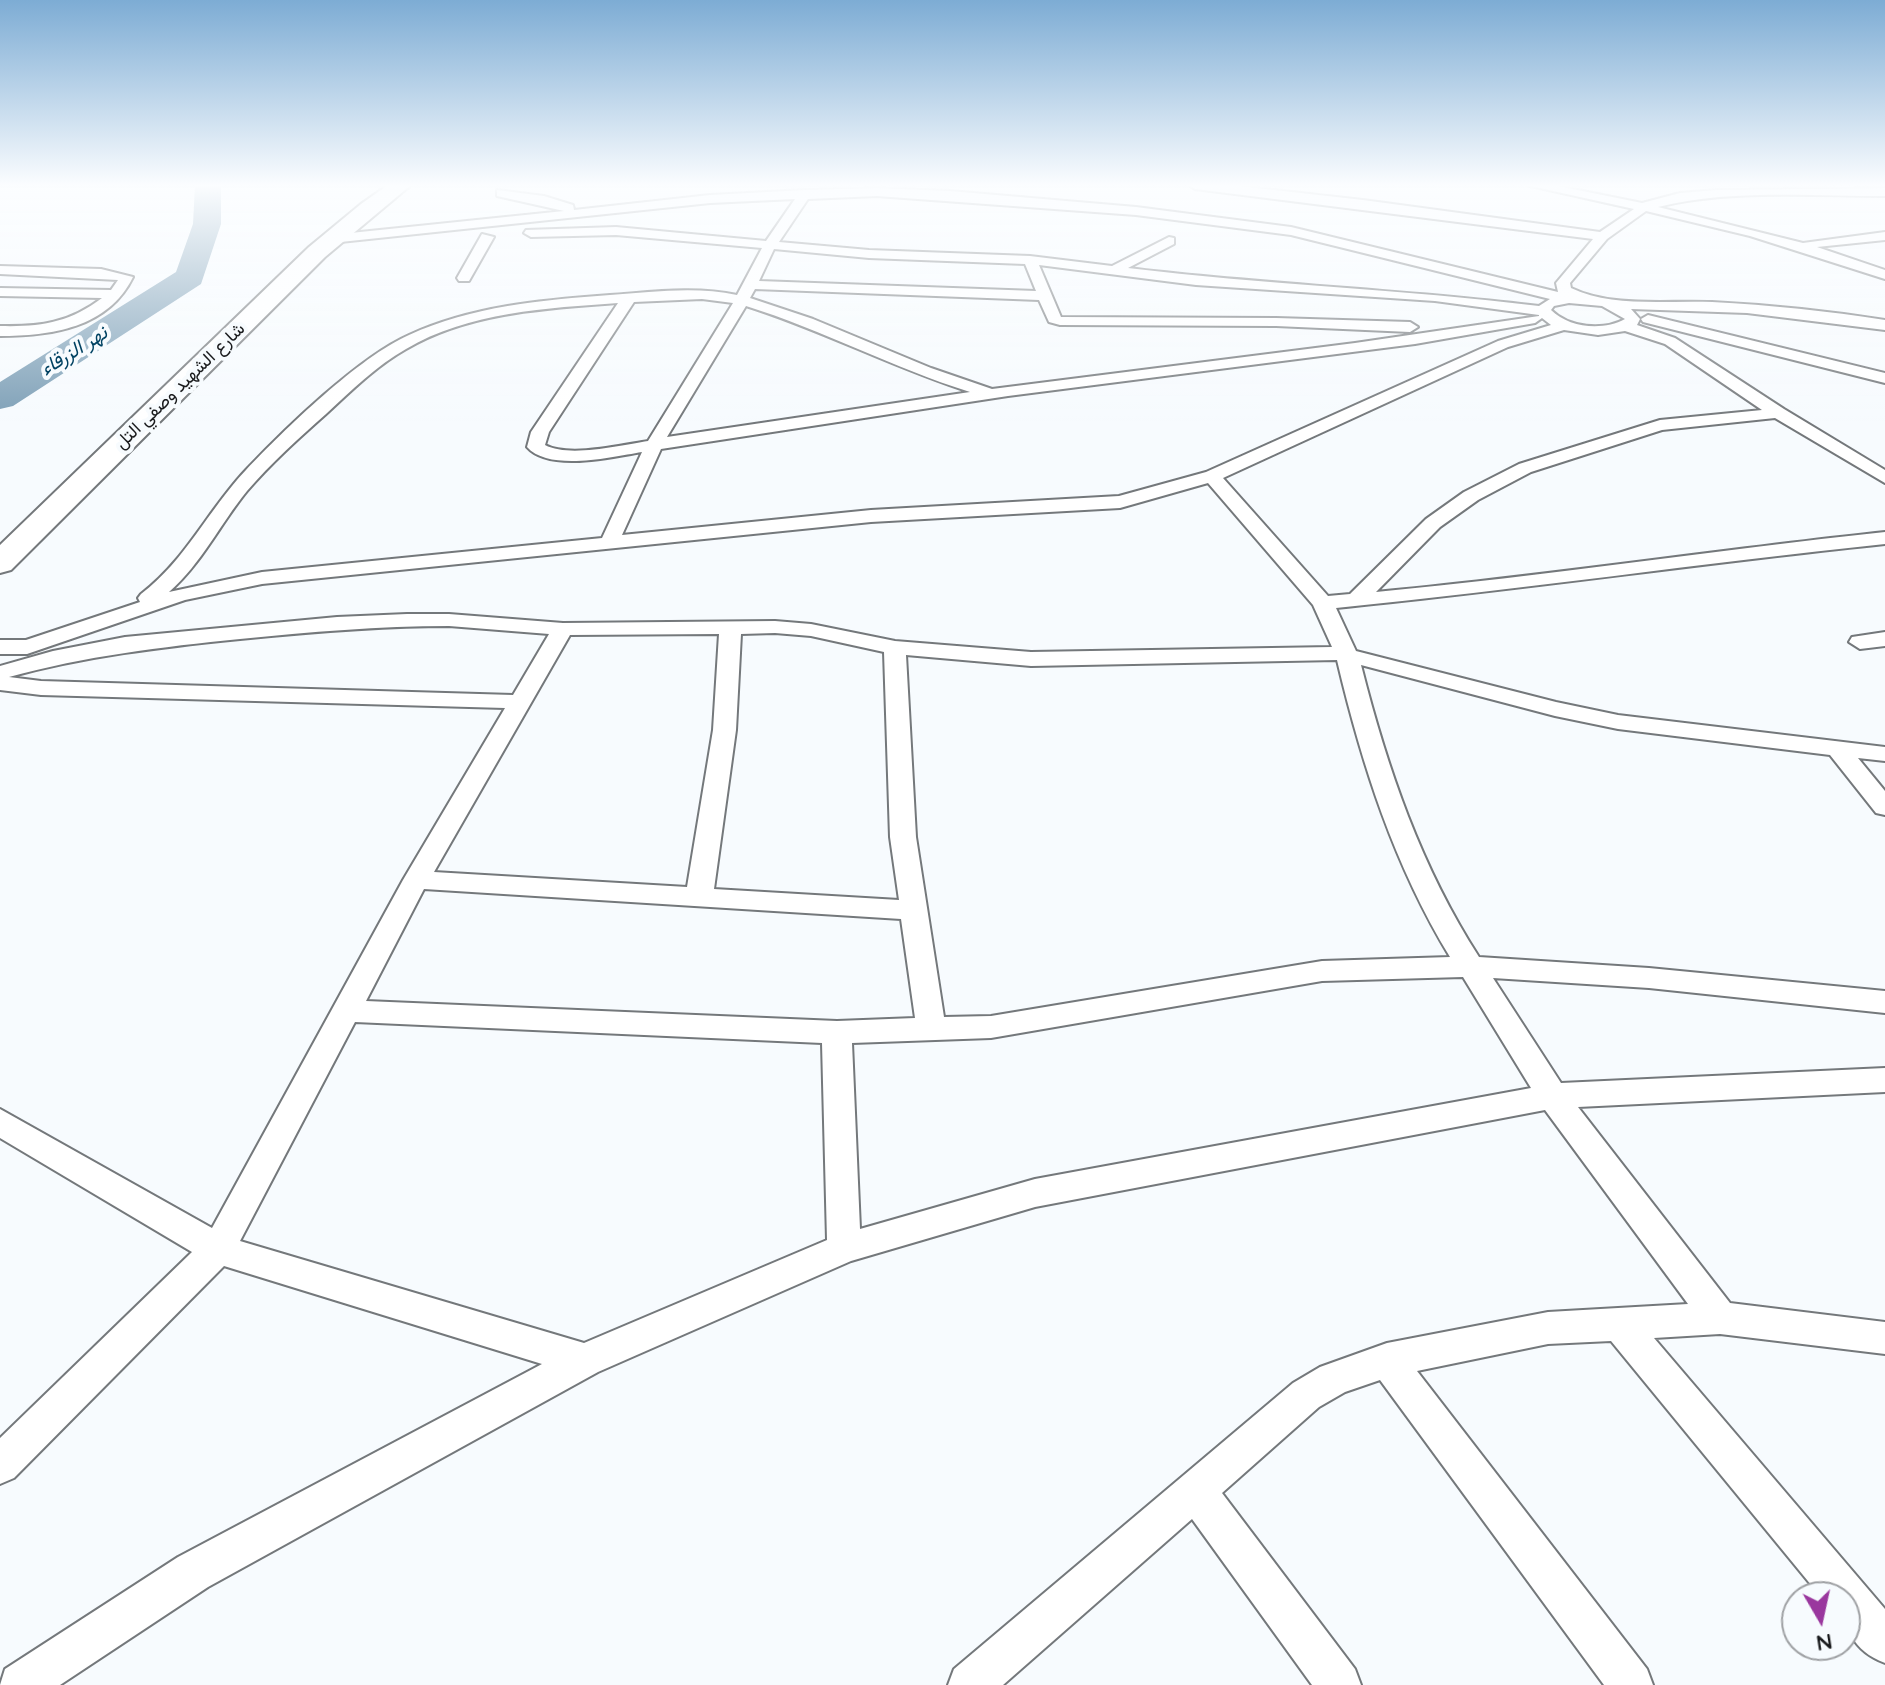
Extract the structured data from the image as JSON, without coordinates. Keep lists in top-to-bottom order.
{
  "streets": {
    "main road": ["شارع الشهيد وصفي التل"]
  },
  "water": ["نهر الزرقاء"],
  "north": "bottom"
}
